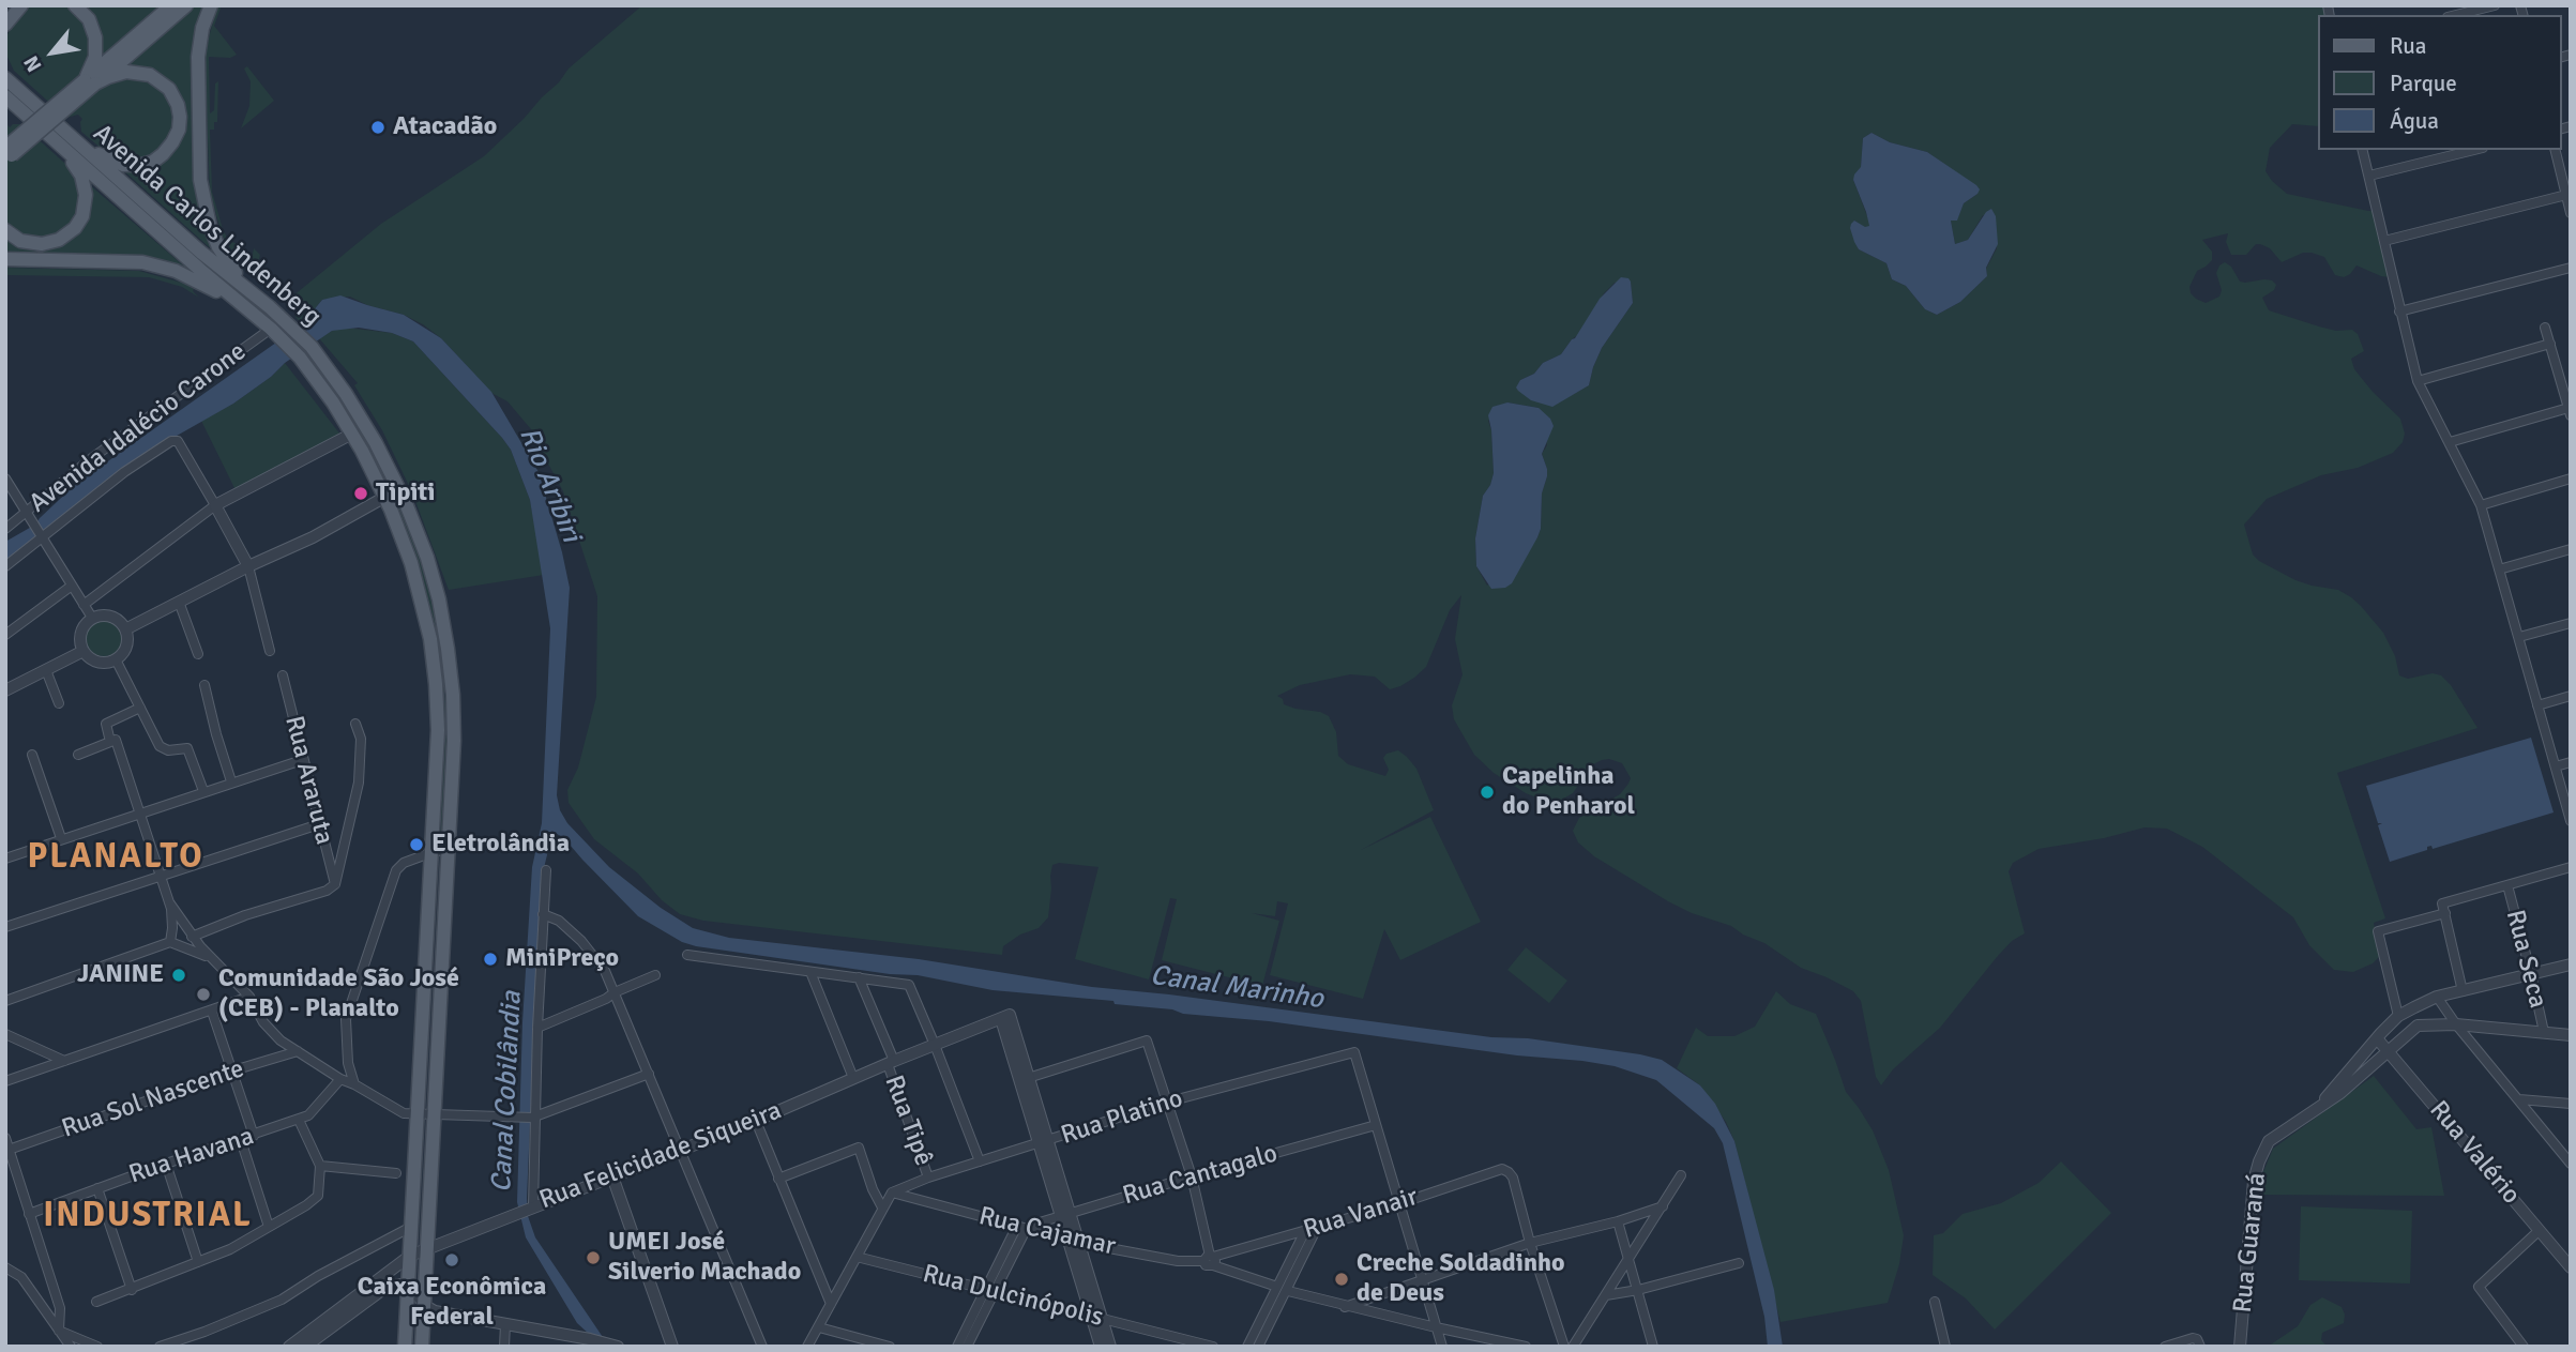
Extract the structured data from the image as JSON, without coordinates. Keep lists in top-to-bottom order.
{
  "streets": {
    "main road": ["Avenida Carlos Lindenberg"],
    "street": [
      "Avenida Idalécio Carone",
      "Rua Araruta",
      "Rua Seca",
      "Rua Sol Nascente",
      "Rua Platino",
      "Rua Tipê",
      "Rua Valério",
      "Rua Havana",
      "Rua Felicidade Siqueira",
      "Rua Cantagalo",
      "Rua Vanair",
      "Rua Cajamar",
      "Rua Guaraná",
      "Rua Dulcinópolis"
    ]
  },
  "crossings": [
    ["Avenida Carlos Lindenberg", "Avenida Idalécio Carone"],
    ["Avenida Carlos Lindenberg", "Rua Felicidade Siqueira"],
    ["Rua Seca", "Rua Guaraná"],
    ["Rua Platino", "Rua Tipê"],
    ["Rua Platino", "Rua Cantagalo"],
    ["Rua Platino", "Rua Cajamar"],
    ["Rua Tipê", "Rua Felicidade Siqueira"],
    ["Rua Valério", "Rua Guaraná"],
    ["Rua Cantagalo", "Rua Cajamar"],
    ["Rua Vanair", "Rua Cajamar"]
  ],
  "districts": ["PLANALTO", "INDUSTRIAL"],
  "water": ["Rio Aribiri", "Canal Marinho", "Canal Cobilândia"],
  "places": [
    "Atacadão",
    "Tipiti",
    "Capelinha do Penharol",
    "Eletrolândia",
    "MiniPreço",
    "JANINE",
    "Comunidade São José (CEB) - Planalto",
    "UMEI José Silverio Machado",
    "Caixa Econômica Federal",
    "Creche Soldadinho de Deus"
  ],
  "legend": ["Rua", "Parque", "Água"],
  "north": "bottom left"
}
